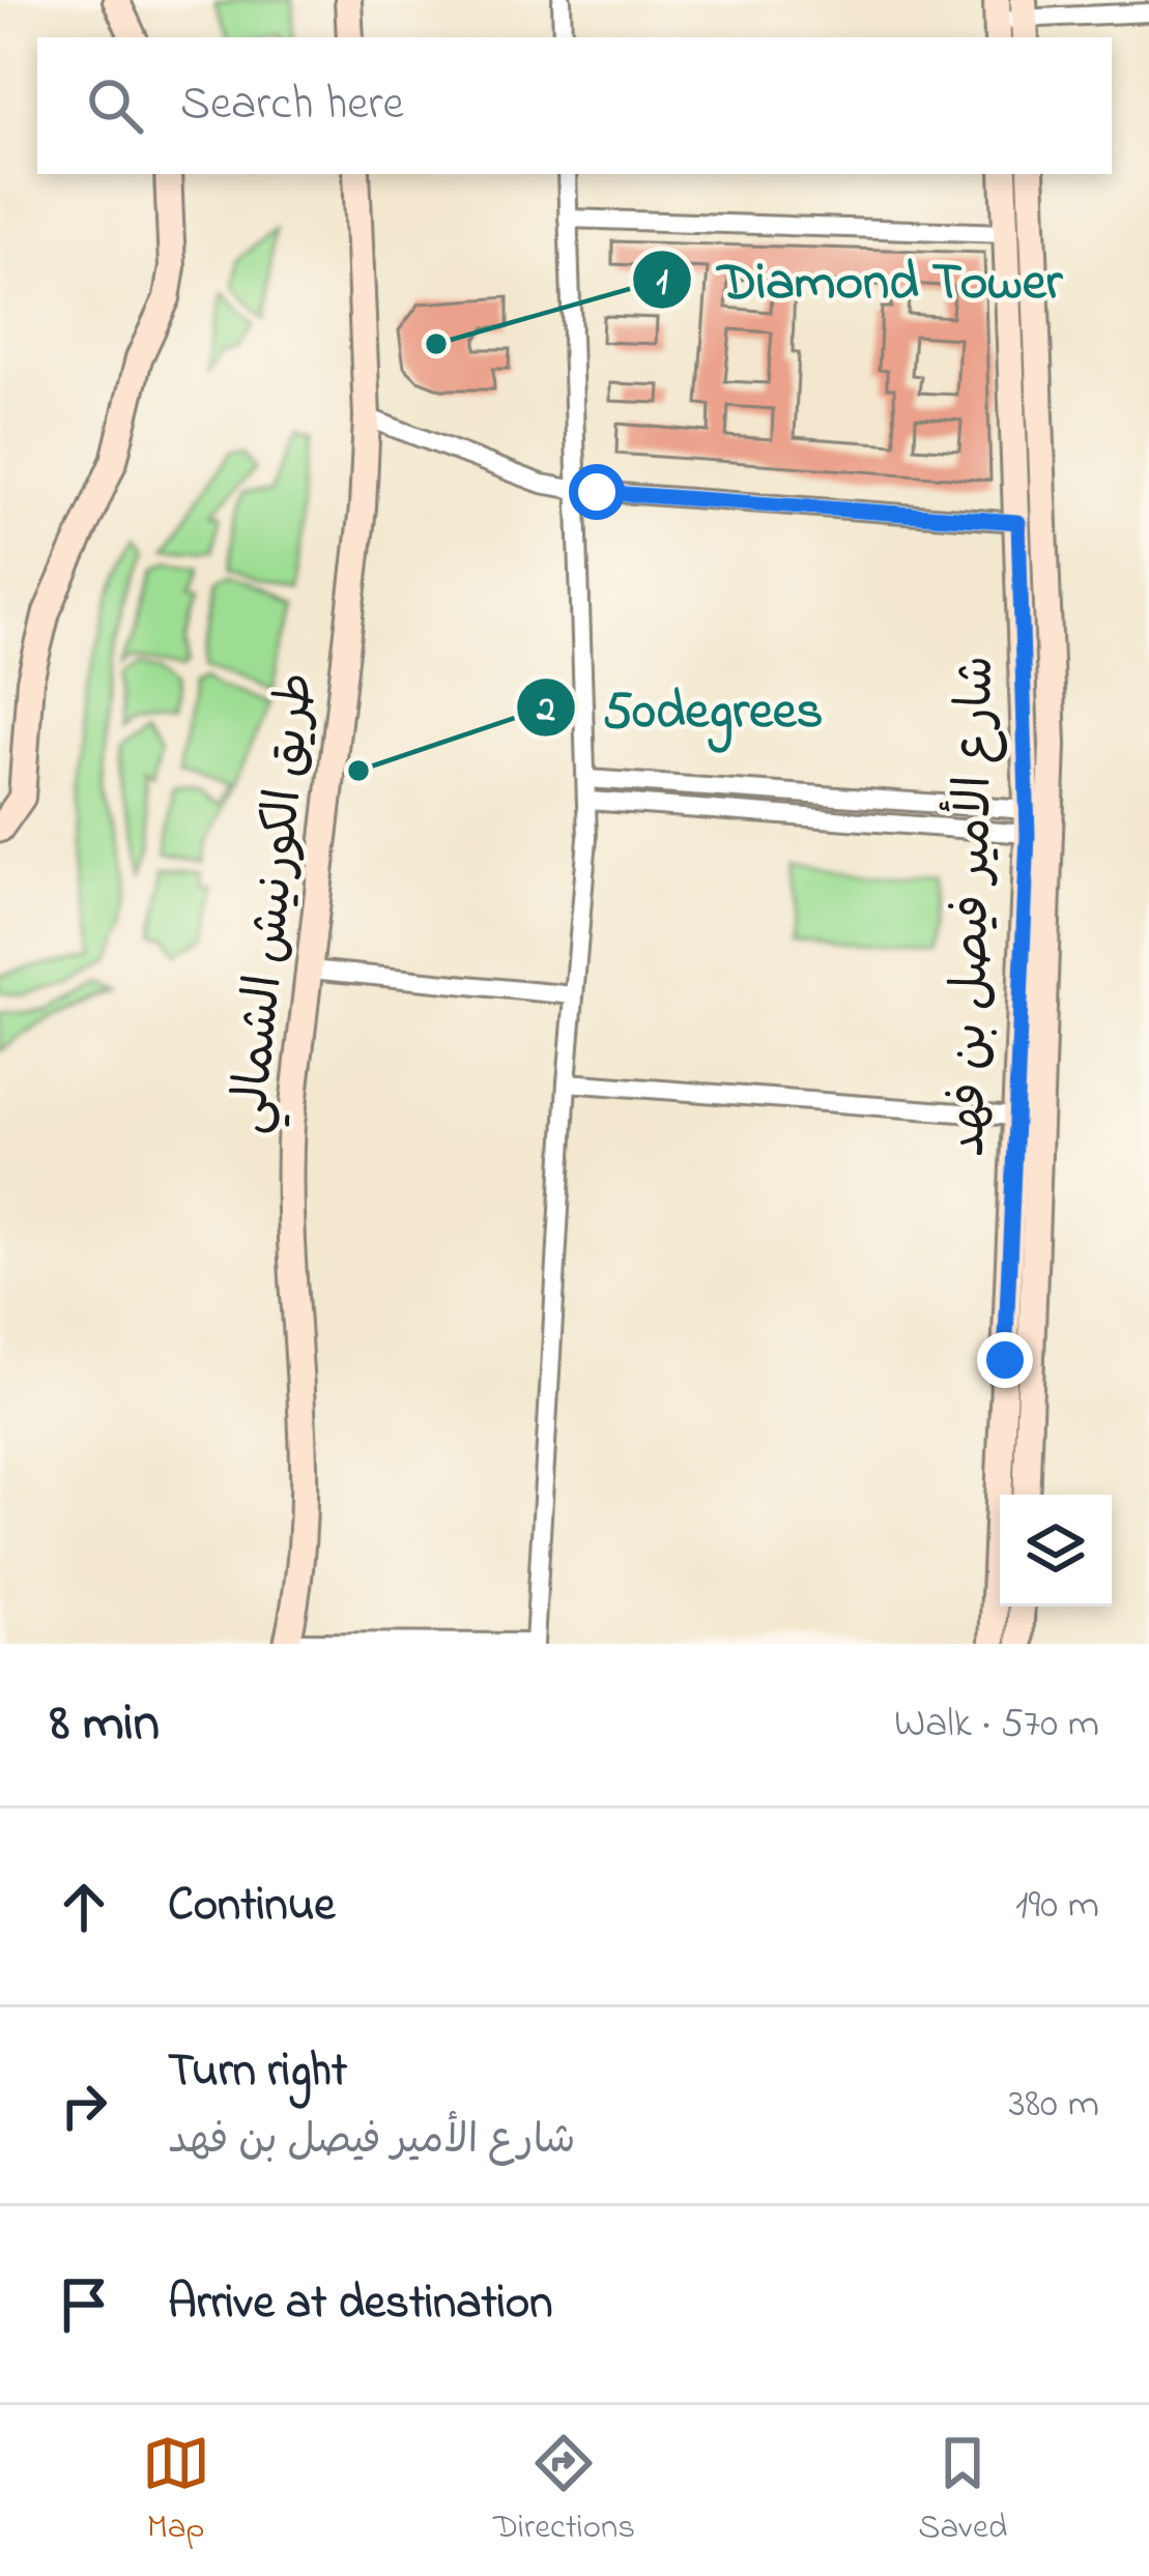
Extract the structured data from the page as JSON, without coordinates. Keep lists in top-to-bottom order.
{
  "streets": {
    "main road": ["طريق الكورنيش الشمالي", "شارع الأمير فيصل بن فهد"]
  },
  "places": ["Diamond Tower", "50degrees"],
  "page": {
    "search": "Search here",
    "heading": ["8 min", "Walk · 570 m"],
    "list": [
      ["Continue", "190 m"],
      ["Turn right", "شارع الأمير فيصل بن فهد", "380 m"],
      "Arrive at destination"
    ],
    "nav": ["Map", "Directions", "Saved"]
  }
}
